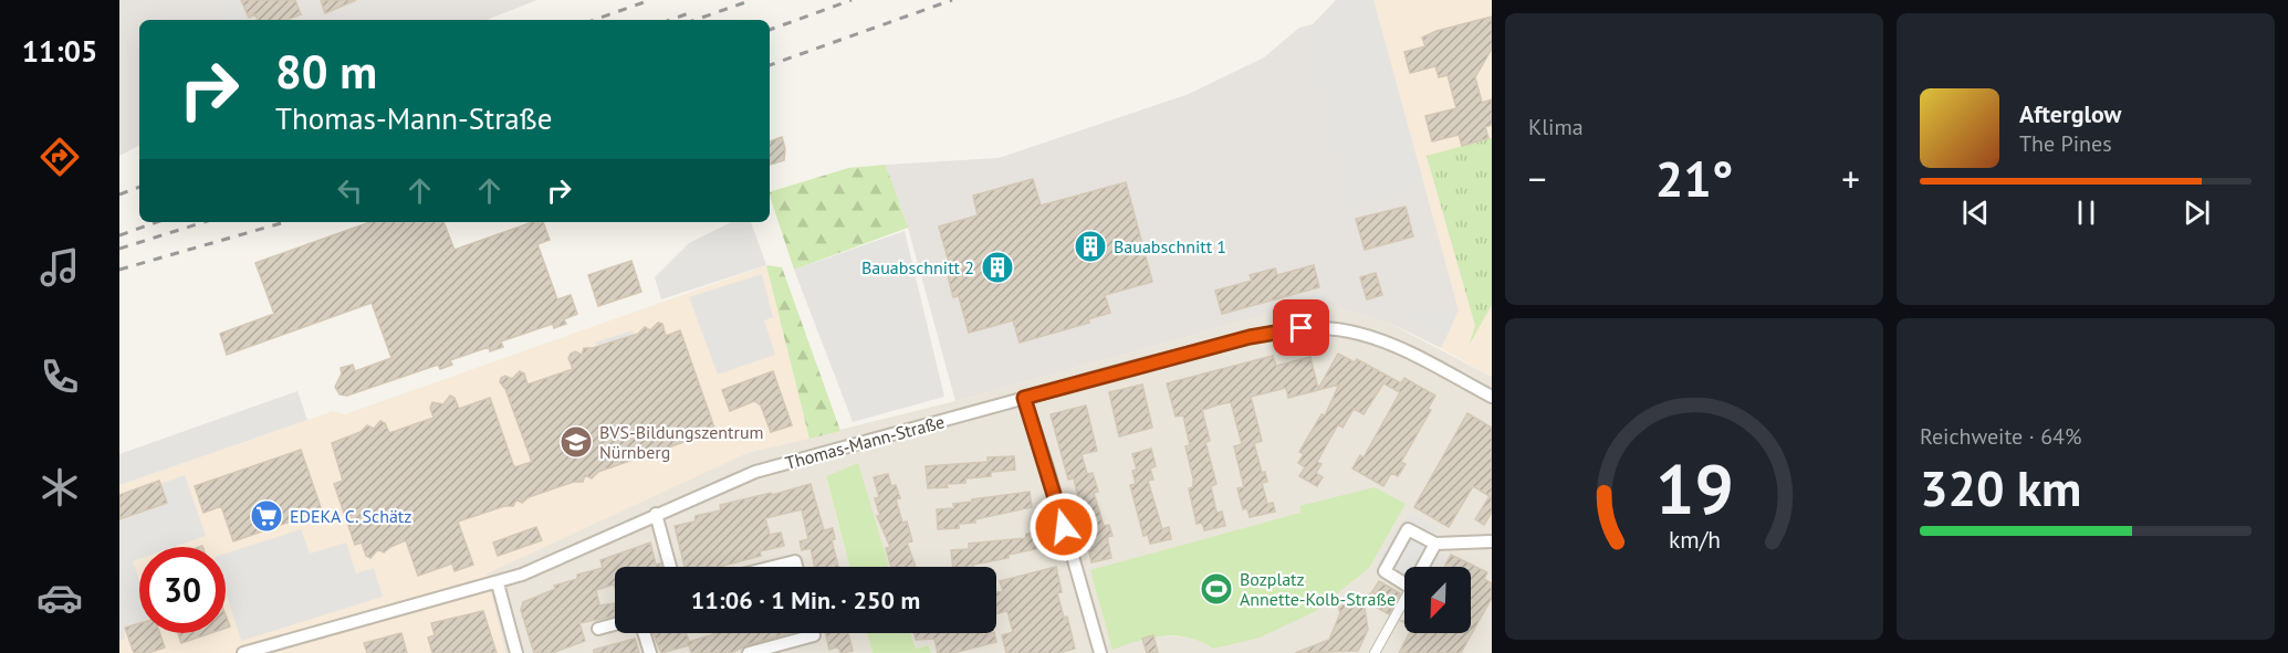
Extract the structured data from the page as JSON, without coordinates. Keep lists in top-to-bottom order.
{
  "streets": {
    "street": ["Thomas-Mann-Straße"]
  },
  "places": {
    "building": ["Bauabschnitt 1", "Bauabschnitt 2"],
    "school or university": ["BVS-Bildungszentrum Nürnberg"],
    "supermarket": ["EDEKA C. Schätz"],
    "sports": ["Bozplatz Annette-Kolb-Straße"]
  },
  "north": "bottom left",
  "page": {
    "tabs": "11:05",
    "tile": [
      "Klima",
      ["Reichweite · 64%", "320 km"]
    ],
    "turn": ["80 m", "Thomas-Mann-Straße"],
    "song": ["Afterglow", "The Pines"],
    "heat": ["−", "21°", "+"],
    "limit": "30",
    "trip": "11:06 · 1 Min. · 250 m",
    "gauge": ["19", "km/h"]
  }
}
